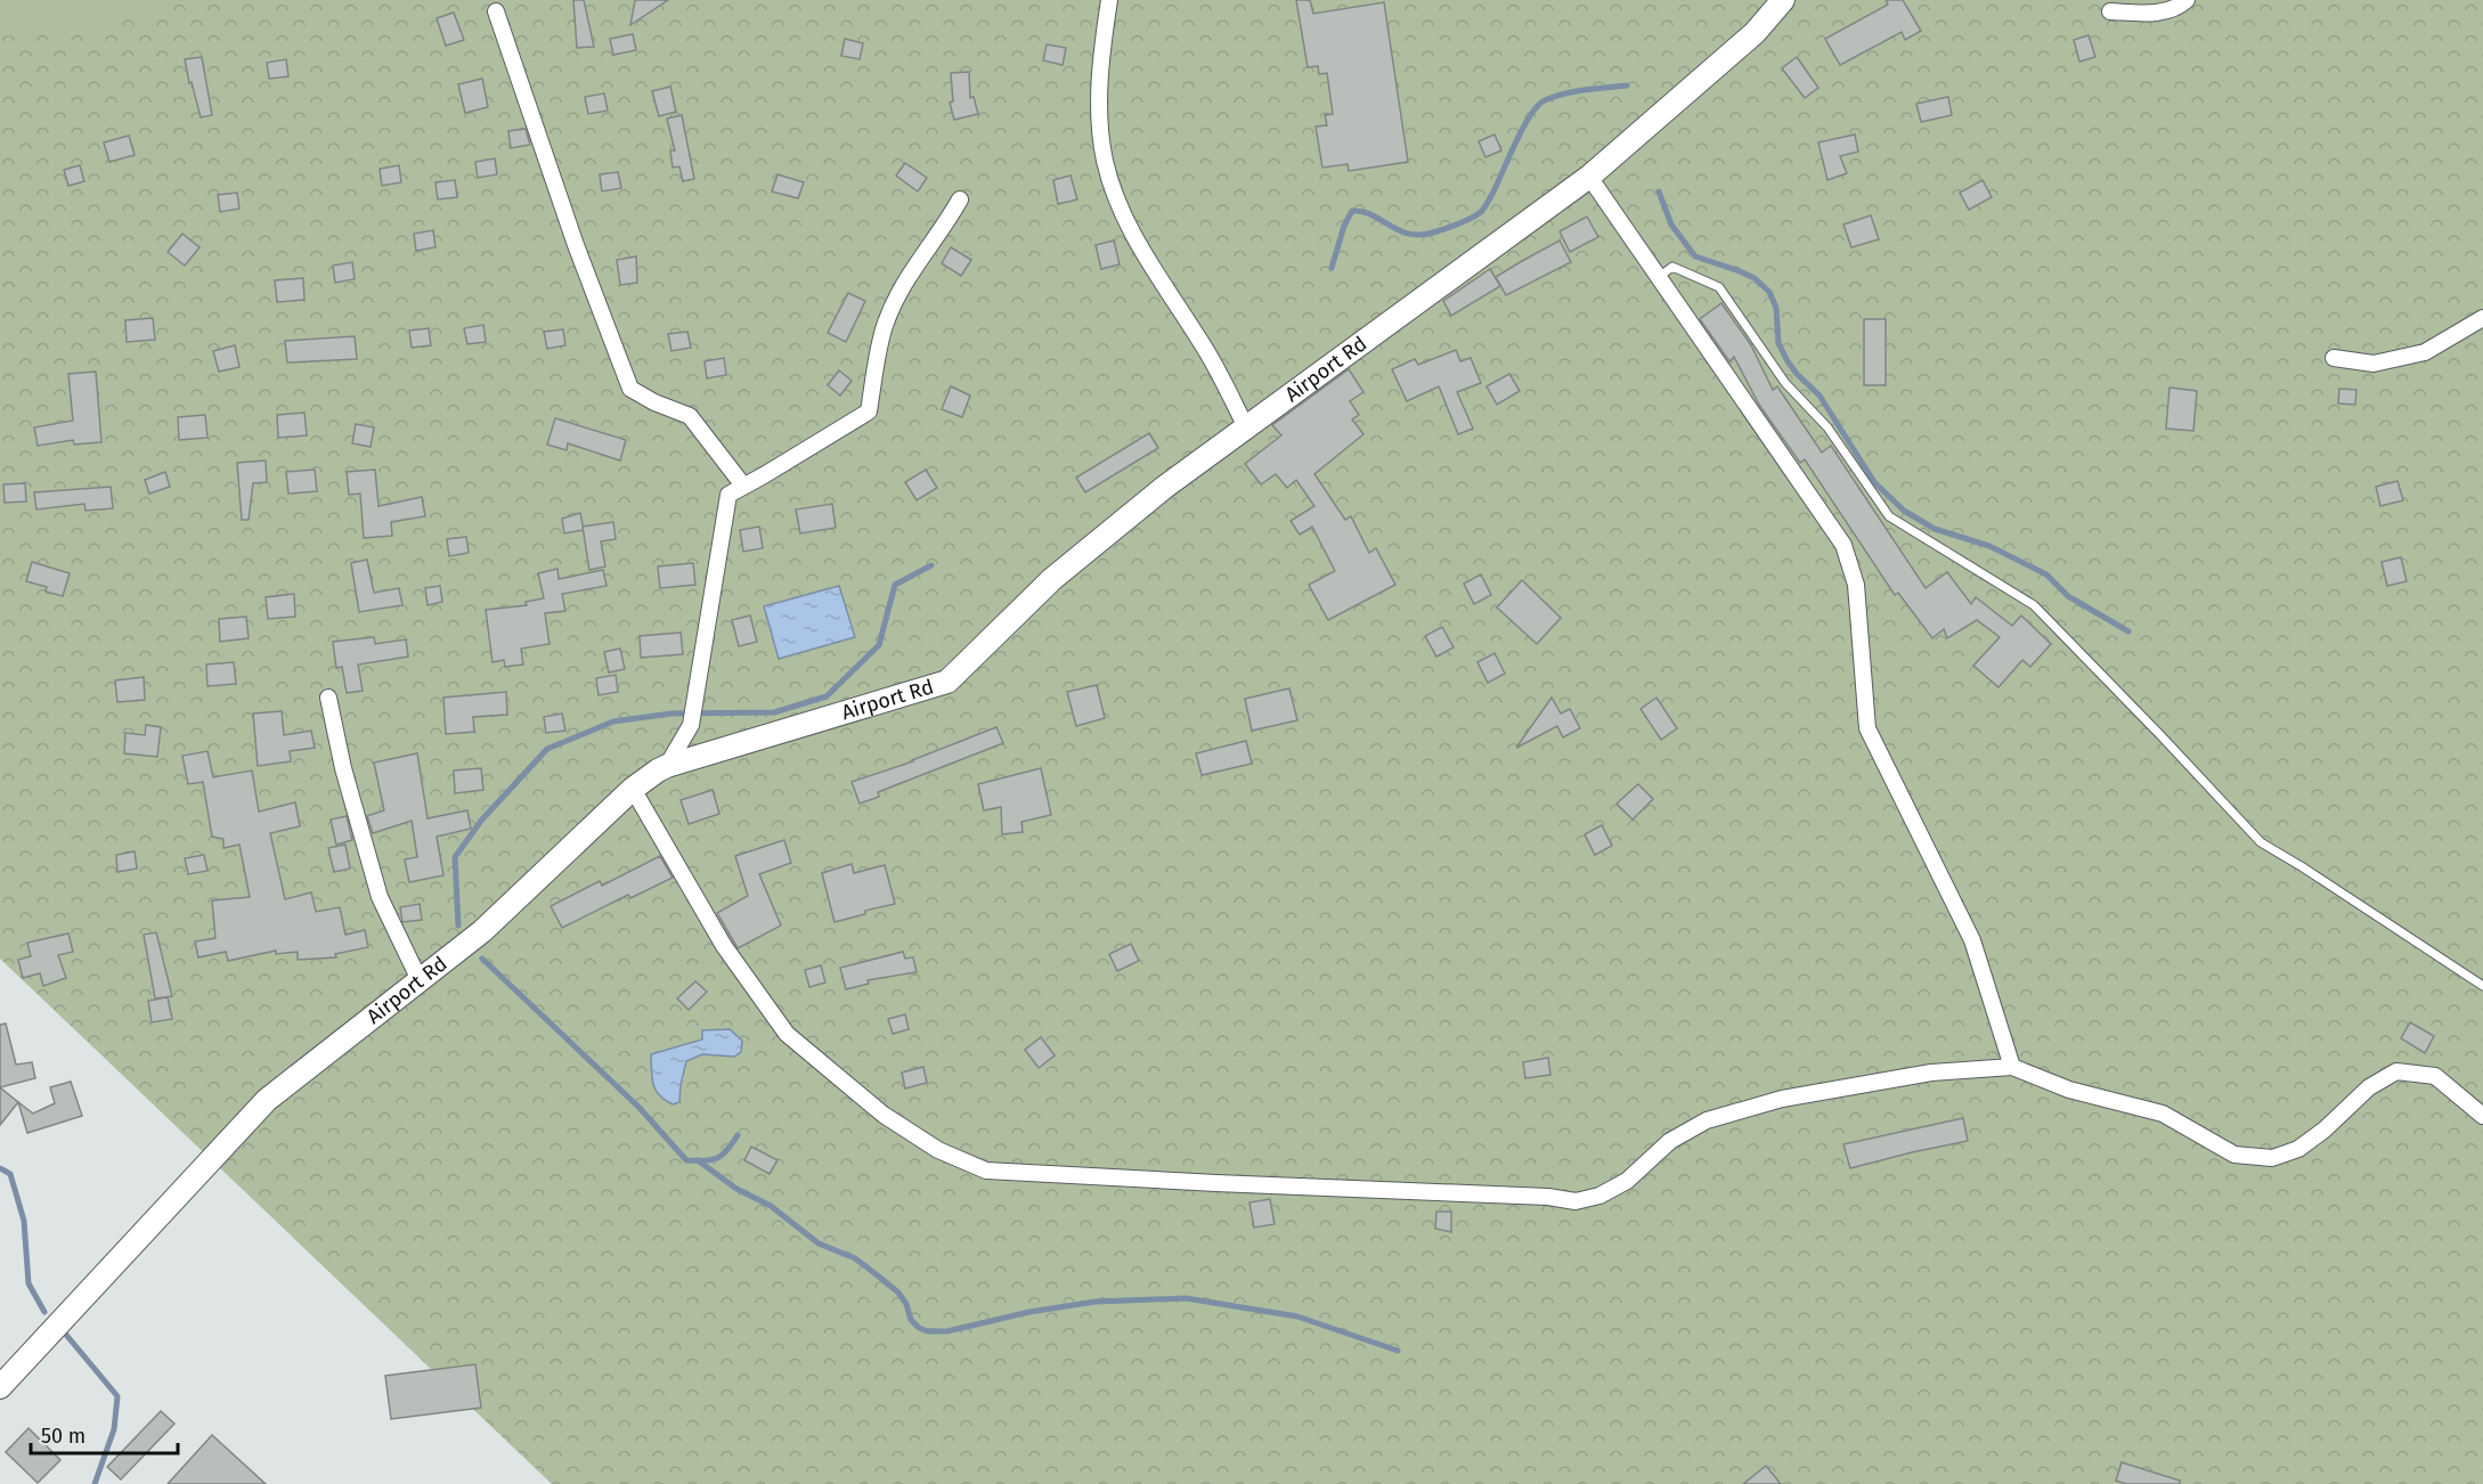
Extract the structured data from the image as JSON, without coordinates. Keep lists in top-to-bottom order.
{
  "streets": {
    "main road": ["Airport Rd"]
  },
  "scale_bar": "50 m"
}
